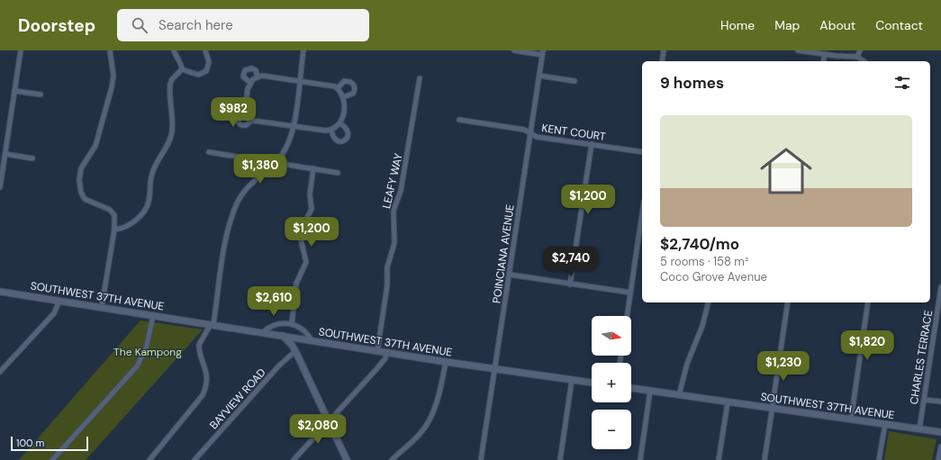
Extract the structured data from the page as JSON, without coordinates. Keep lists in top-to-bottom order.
{
  "streets": {
    "main road": ["SOUTHWEST 37TH AVENUE"],
    "street": [
      "KENT COURT",
      "LEAFY WAY",
      "POINCIANA AVENUE",
      "CHARLES TERRACE",
      "BAYVIEW ROAD"
    ]
  },
  "crossings": [
    ["KENT COURT", "POINCIANA AVENUE"],
    ["LEAFY WAY", "SOUTHWEST 37TH AVENUE"],
    ["POINCIANA AVENUE", "SOUTHWEST 37TH AVENUE"],
    ["SOUTHWEST 37TH AVENUE", "CHARLES TERRACE"]
  ],
  "parks": ["The Kampong"],
  "scale_bar": "100 m",
  "north": "right",
  "page": {
    "header": "Doorstep",
    "search": "Search here",
    "nav": [
      "Home",
      "Map",
      "About",
      "Contact"
    ],
    "heading": "9 homes",
    "price": [
      "$982",
      "$1,380",
      "$1,200",
      "$1,200",
      "$2,740",
      "$2,610",
      "$1,820",
      "$1,230",
      "$2,080"
    ],
    "list": [
      {
        "name": "$2,740/mo",
        "note": "5 rooms · 158 m² · Coco Grove Avenue"
      }
    ],
    "map_buttons": ["+", "−"],
    "scale": "100 m"
  }
}
